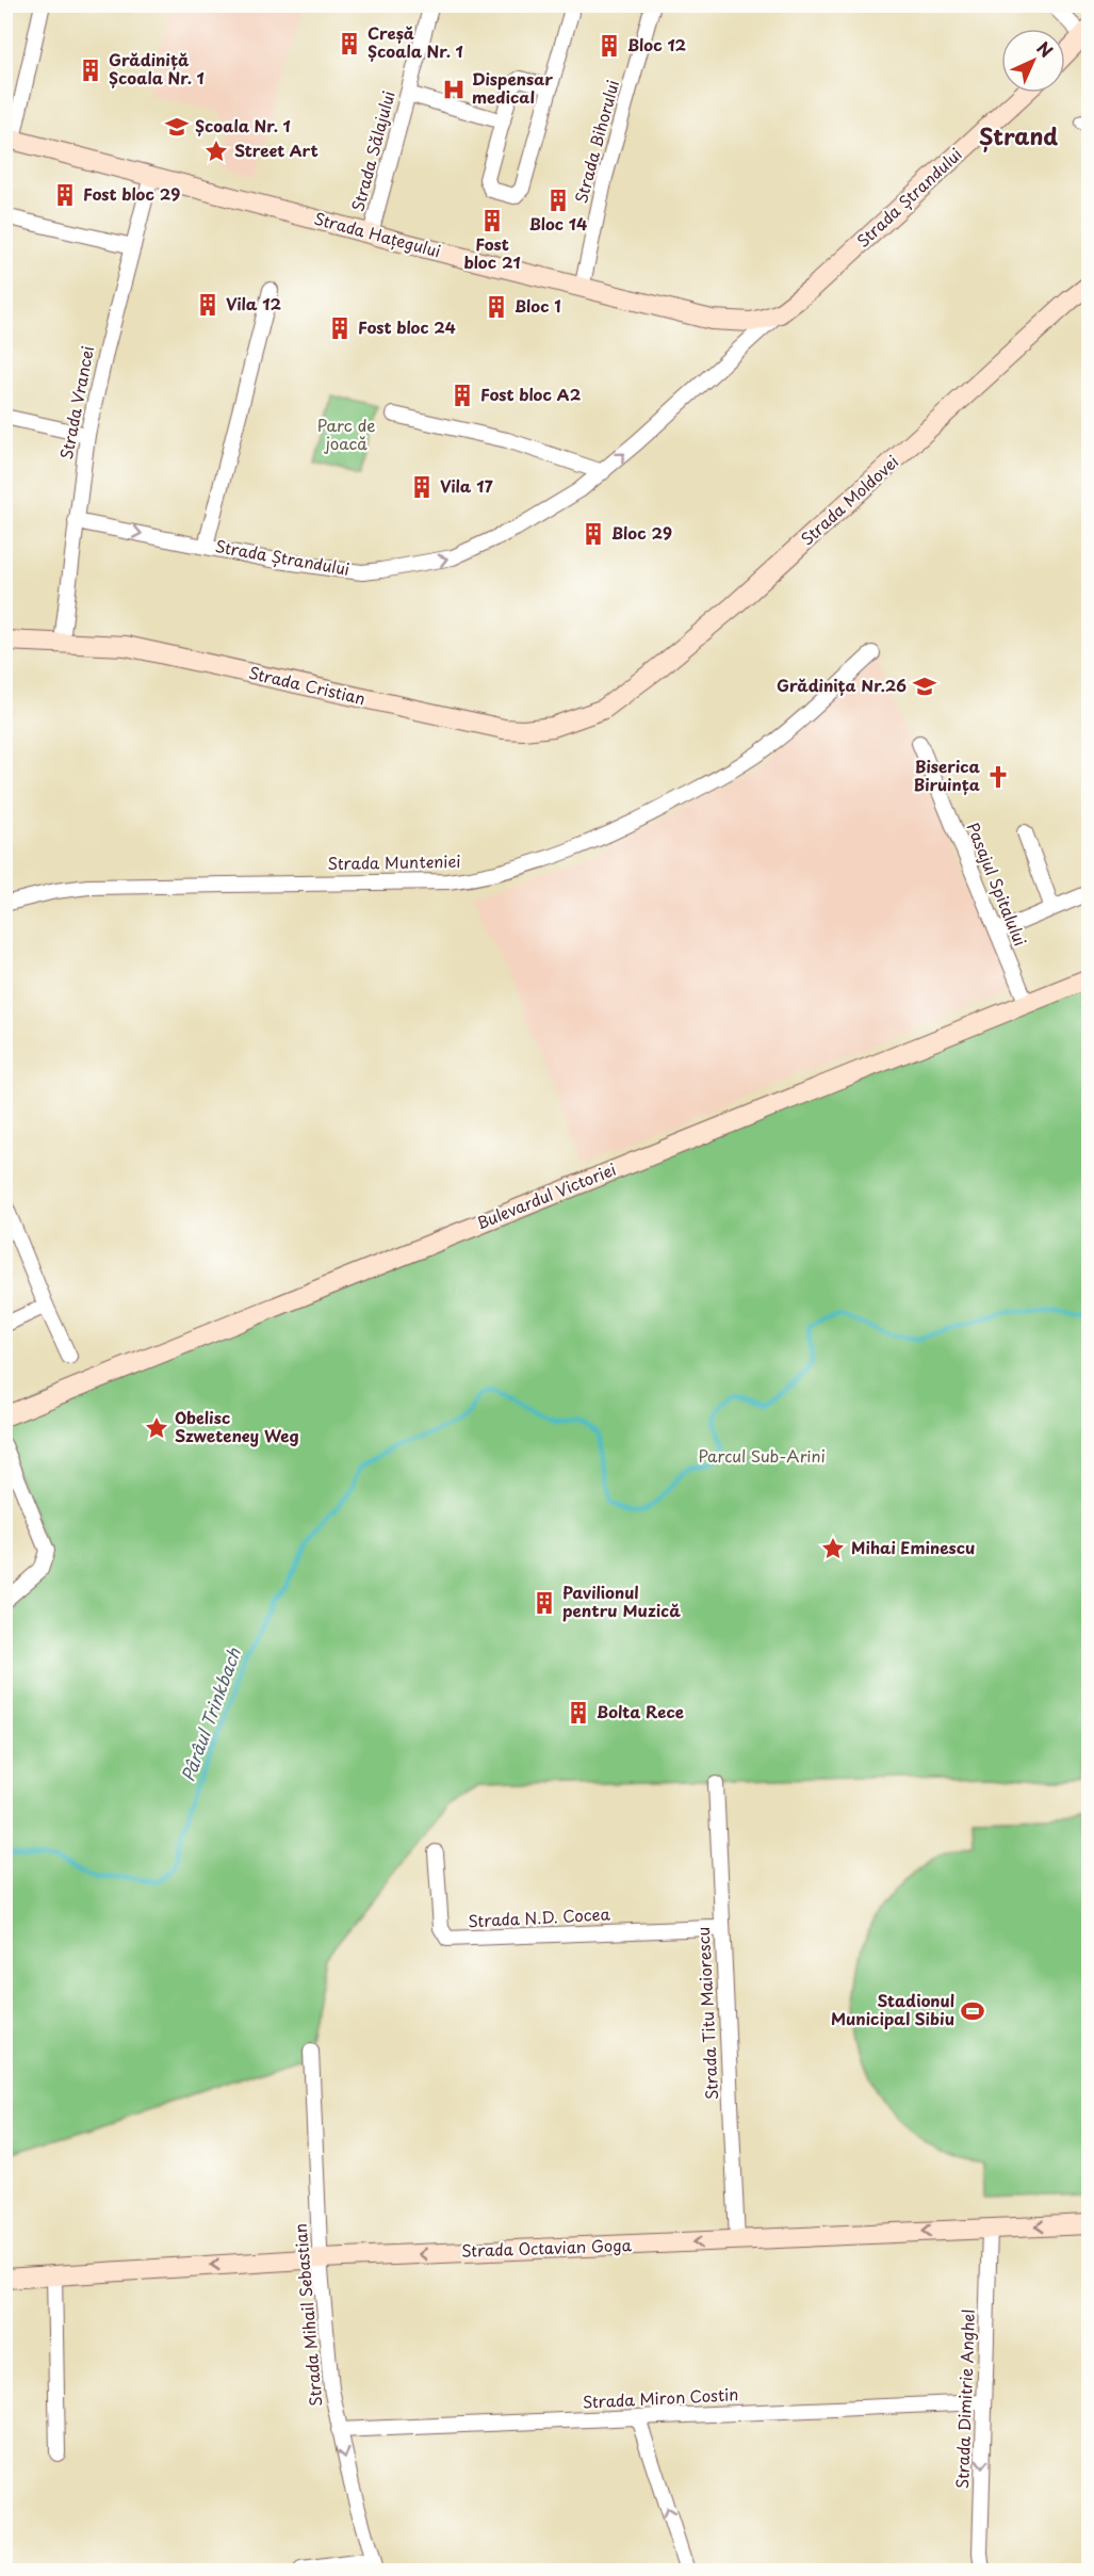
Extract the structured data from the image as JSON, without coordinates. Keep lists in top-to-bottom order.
{
  "streets": {
    "street": [
      "Strada Bihorului",
      "Strada Sălajului",
      "Strada Ștrandului",
      "Strada Hațegului",
      "Strada Vrancei",
      "Strada Moldovei",
      "Strada Cristian",
      "Strada Munteniei",
      "Pasajul Spitalului",
      "Bulevardul Victoriei",
      "Strada N.D. Cocea",
      "Strada Titu Maiorescu",
      "Strada Octavian Goga",
      "Strada Mihail Sebastian",
      "Strada Miron Costin",
      "Strada Dimitrie Anghel"
    ]
  },
  "crossings": [
    ["Strada Bihorului", "Strada Hațegului"],
    ["Strada Sălajului", "Strada Hațegului"],
    ["Strada Ștrandului", "Strada Hațegului"],
    ["Strada Ștrandului", "Strada Vrancei"],
    ["Strada Hațegului", "Strada Vrancei"],
    ["Strada Vrancei", "Strada Cristian"],
    ["Strada Moldovei", "Strada Cristian"],
    ["Pasajul Spitalului", "Bulevardul Victoriei"],
    ["Strada N.D. Cocea", "Strada Titu Maiorescu"],
    ["Strada Titu Maiorescu", "Strada Octavian Goga"],
    ["Strada Octavian Goga", "Strada Mihail Sebastian"],
    ["Strada Octavian Goga", "Strada Dimitrie Anghel"],
    ["Strada Mihail Sebastian", "Strada Miron Costin"],
    ["Strada Miron Costin", "Strada Dimitrie Anghel"]
  ],
  "one_way": ["Strada Ștrandului", "Strada Octavian Goga", "Strada Dimitrie Anghel"],
  "districts": ["Ștrand"],
  "water": ["Pârâul Trinkbach"],
  "parks": ["Parc de joacă", "Parcul Sub-Arini"],
  "places": {
    "building": [
      "Creșă Școala Nr. 1",
      "Bloc 12",
      "Grădiniță Școala Nr. 1",
      "Fost bloc 29",
      "Bloc 14",
      "Fost bloc 21",
      "Vila 12",
      "Bloc 1",
      "Fost bloc 24",
      "Fost bloc A2",
      "Vila 17",
      "Bloc 29",
      "Pavilionul pentru Muzică",
      "Bolta Rece"
    ],
    "hospital": ["Dispensar medical"],
    "school or university": ["Școala Nr. 1", "Grădinița Nr.26"],
    "place": ["Street Art", "Obelisc Szweteney Weg", "Mihai Eminescu"],
    "church": ["Biserica Biruința"],
    "sports": ["Stadionul Municipal Sibiu"]
  },
  "north": "top right"
}
